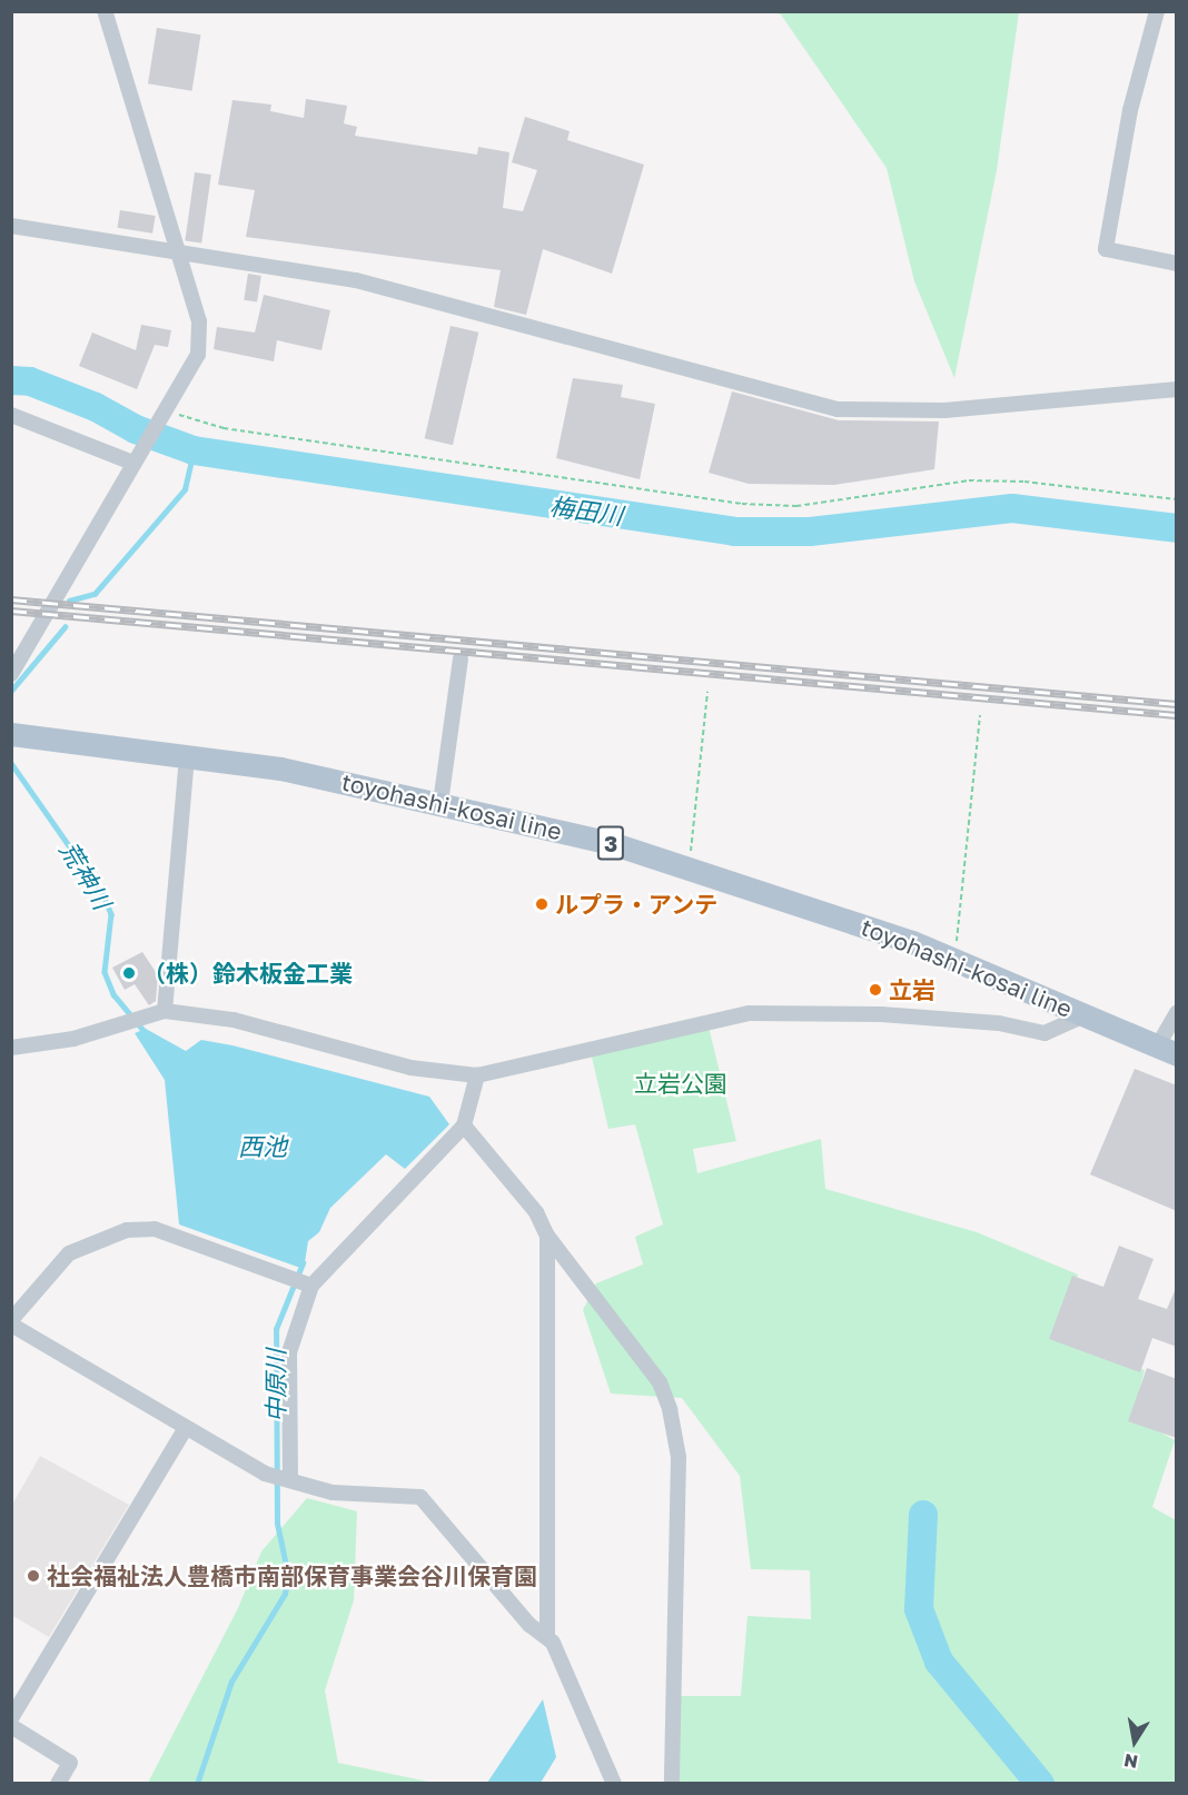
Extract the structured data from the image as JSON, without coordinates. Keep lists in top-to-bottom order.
{
  "streets": {
    "main road": ["toyohashi-kosai line", "3"]
  },
  "water": [
    "梅田川",
    "荒神川",
    "西池",
    "中原川"
  ],
  "parks": ["立岩公園"],
  "places": [
    "ルプラ・アンテ",
    "（株）鈴木板金工業",
    "立岩",
    "社会福祉法人豊橋市南部保育事業会谷川保育園"
  ],
  "north": "bottom"
}
